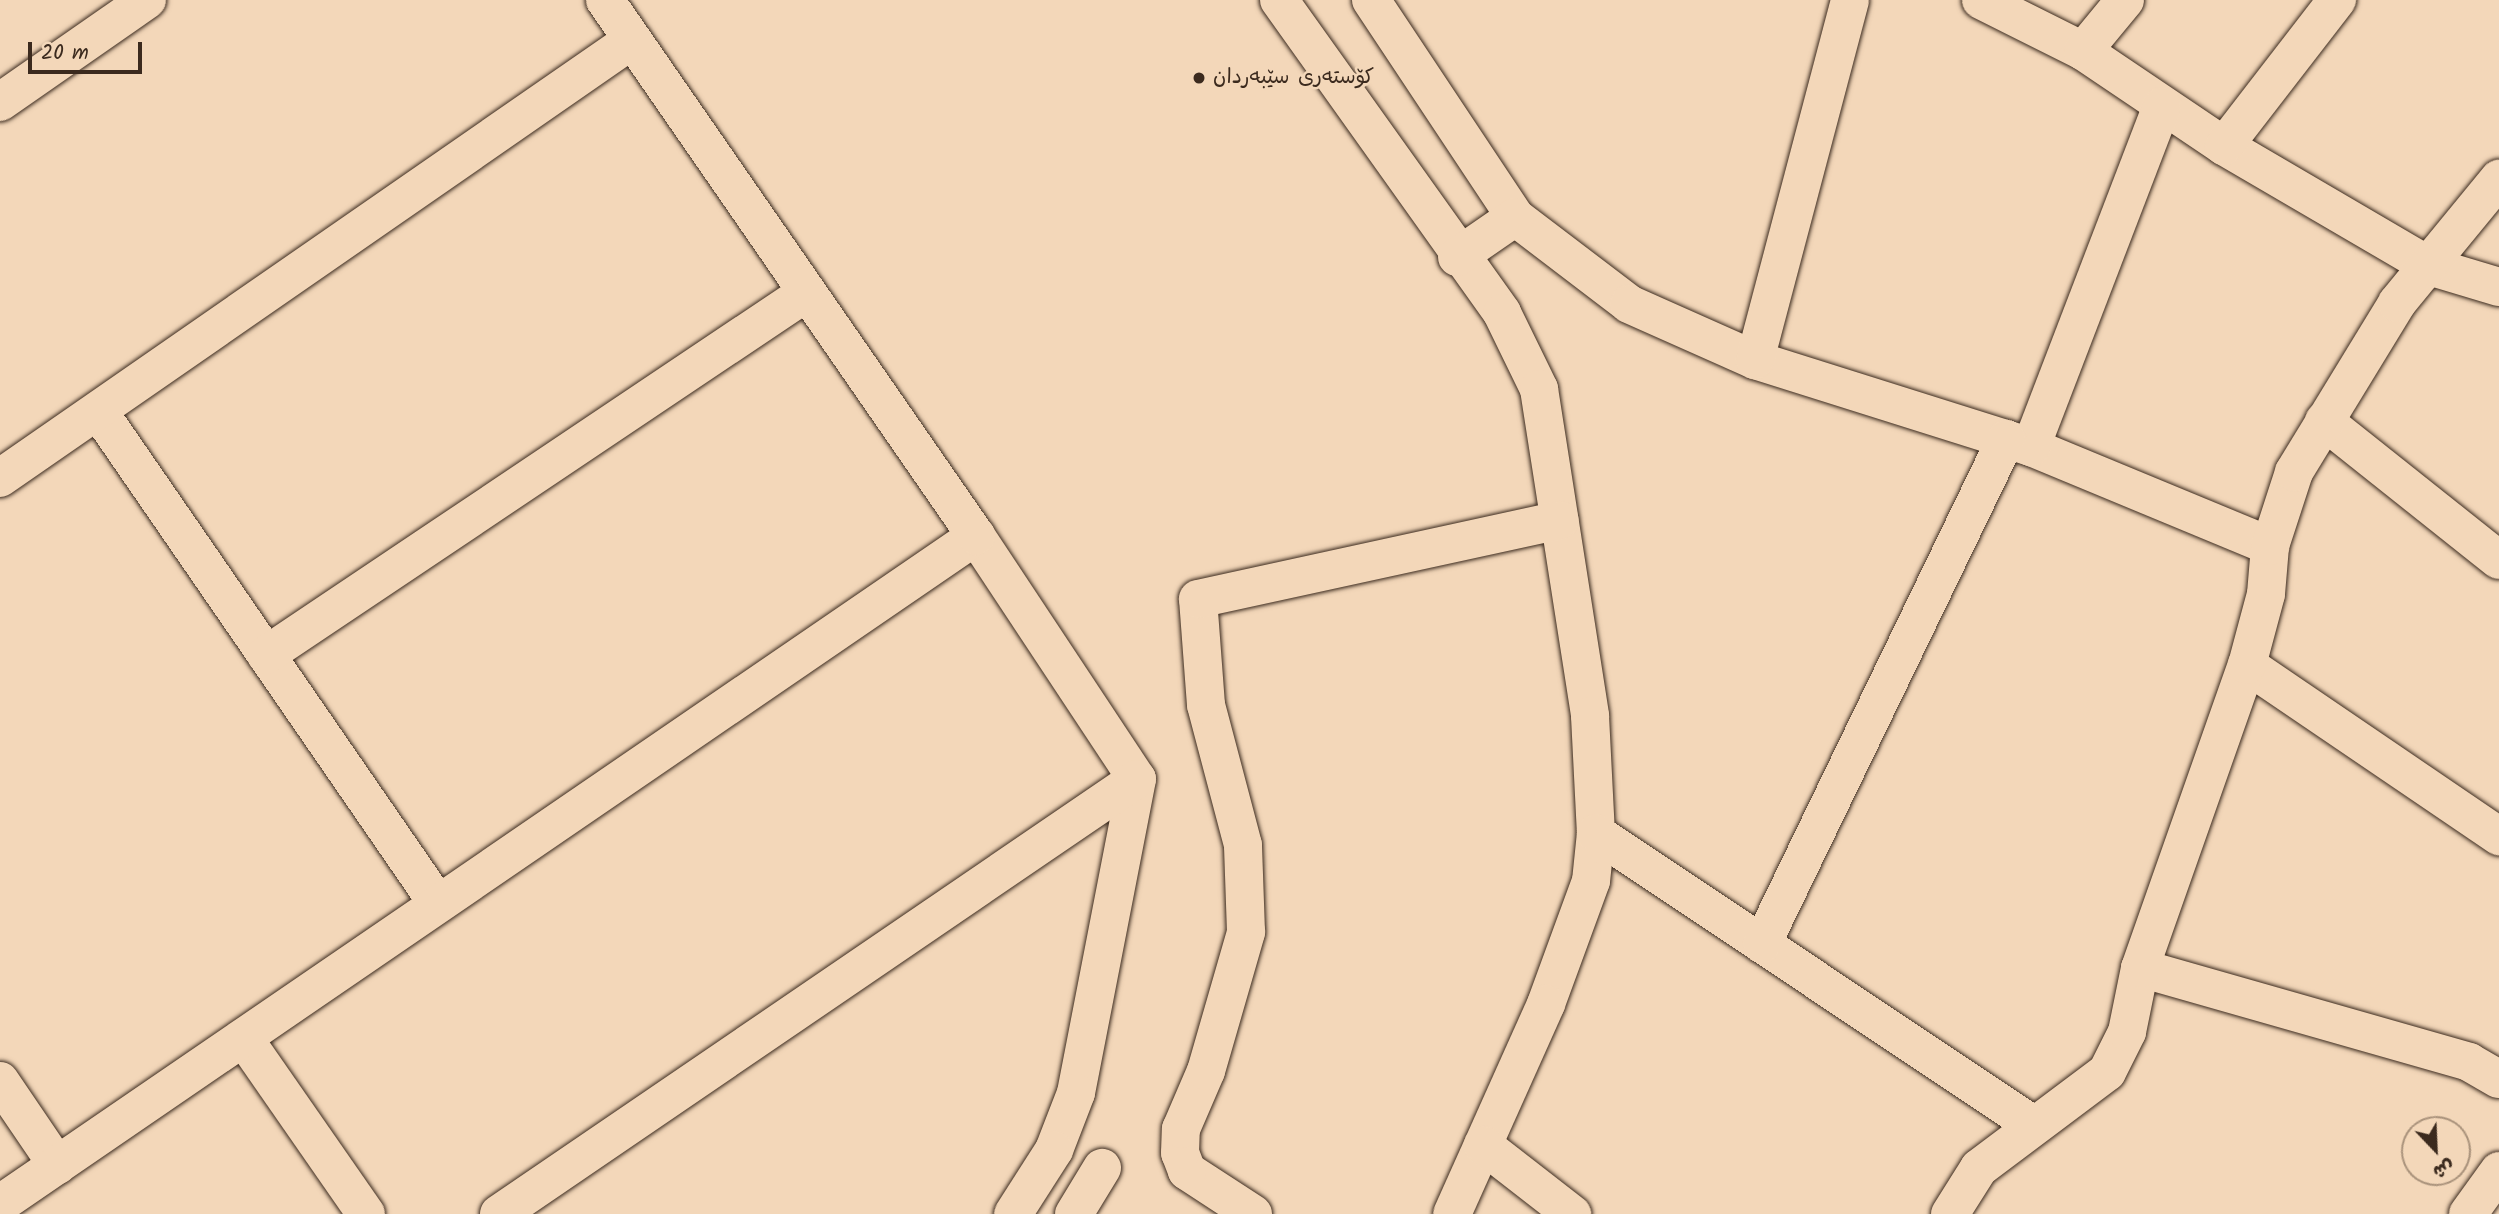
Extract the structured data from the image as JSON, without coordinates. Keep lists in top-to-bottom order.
{
  "places": ["کۆستەری سێبەردان"],
  "scale_bar": "20 m",
  "north": "bottom right"
}
